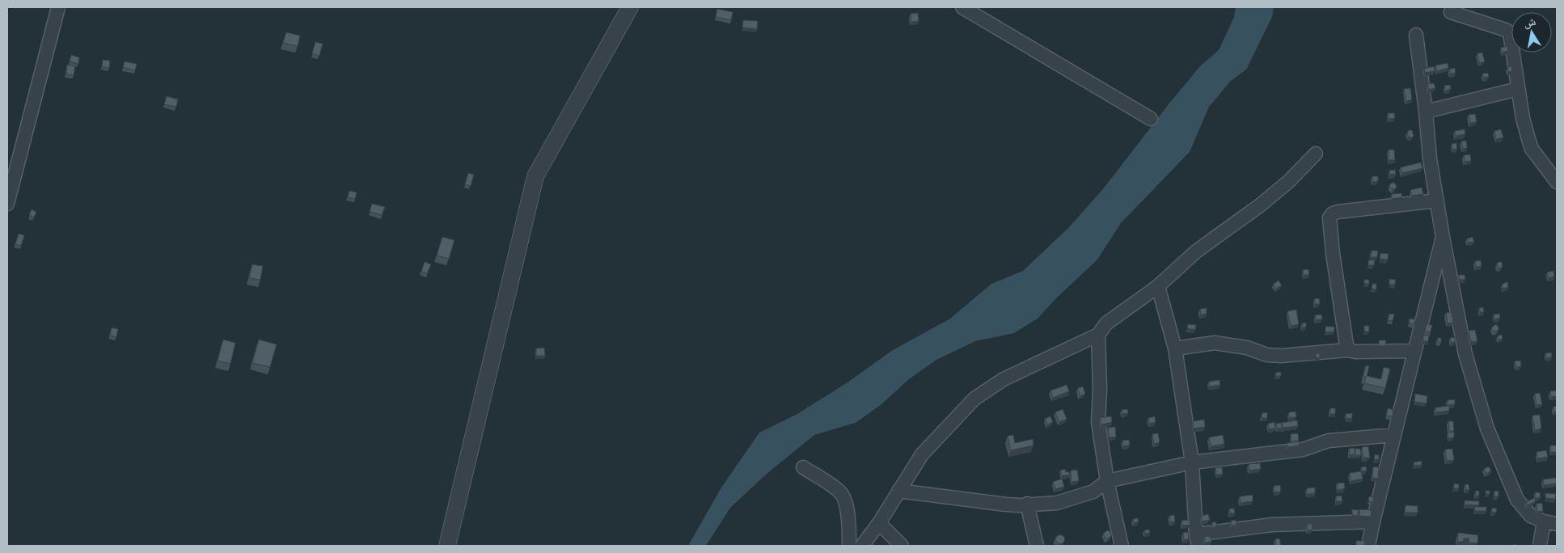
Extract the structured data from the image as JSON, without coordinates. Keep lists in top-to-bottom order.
{
  "north": "top"
}
